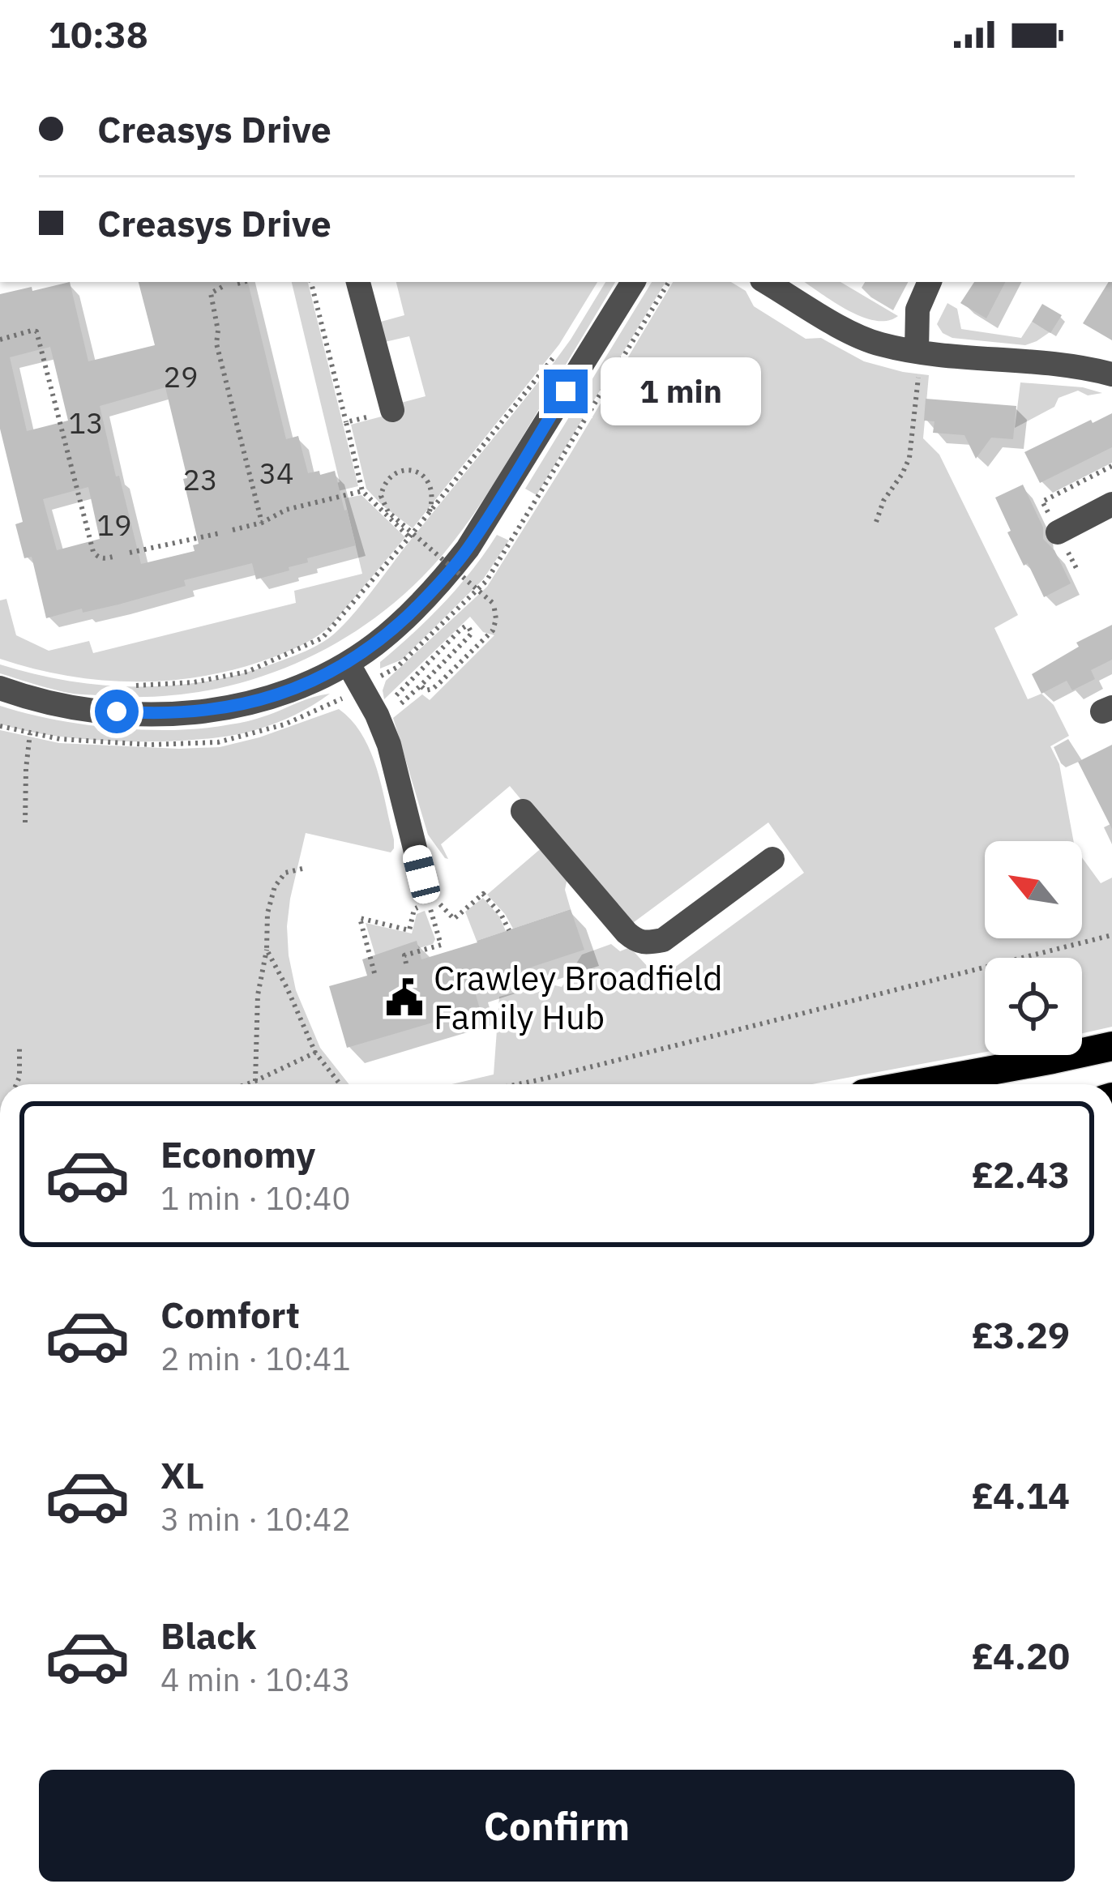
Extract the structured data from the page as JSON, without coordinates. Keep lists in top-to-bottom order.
{
  "places": {
    "public building": ["Crawley Broadfield Family Hub"]
  },
  "house_numbers": [
    "29",
    "13",
    "34",
    "23",
    "19"
  ],
  "north": "top left",
  "page": {
    "status": "10:38",
    "banner": ["Creasys Drive", "Creasys Drive"],
    "bubble": "1 min",
    "list": [
      {
        "name": "Economy",
        "note": "1 min · 10:40",
        "value": "£2.43"
      },
      {
        "name": "Comfort",
        "note": "2 min · 10:41",
        "value": "£3.29"
      },
      {
        "name": "XL",
        "note": "3 min · 10:42",
        "value": "£4.14"
      },
      {
        "name": "Black",
        "note": "4 min · 10:43",
        "value": "£4.20"
      }
    ],
    "buttons": "Confirm"
  }
}
